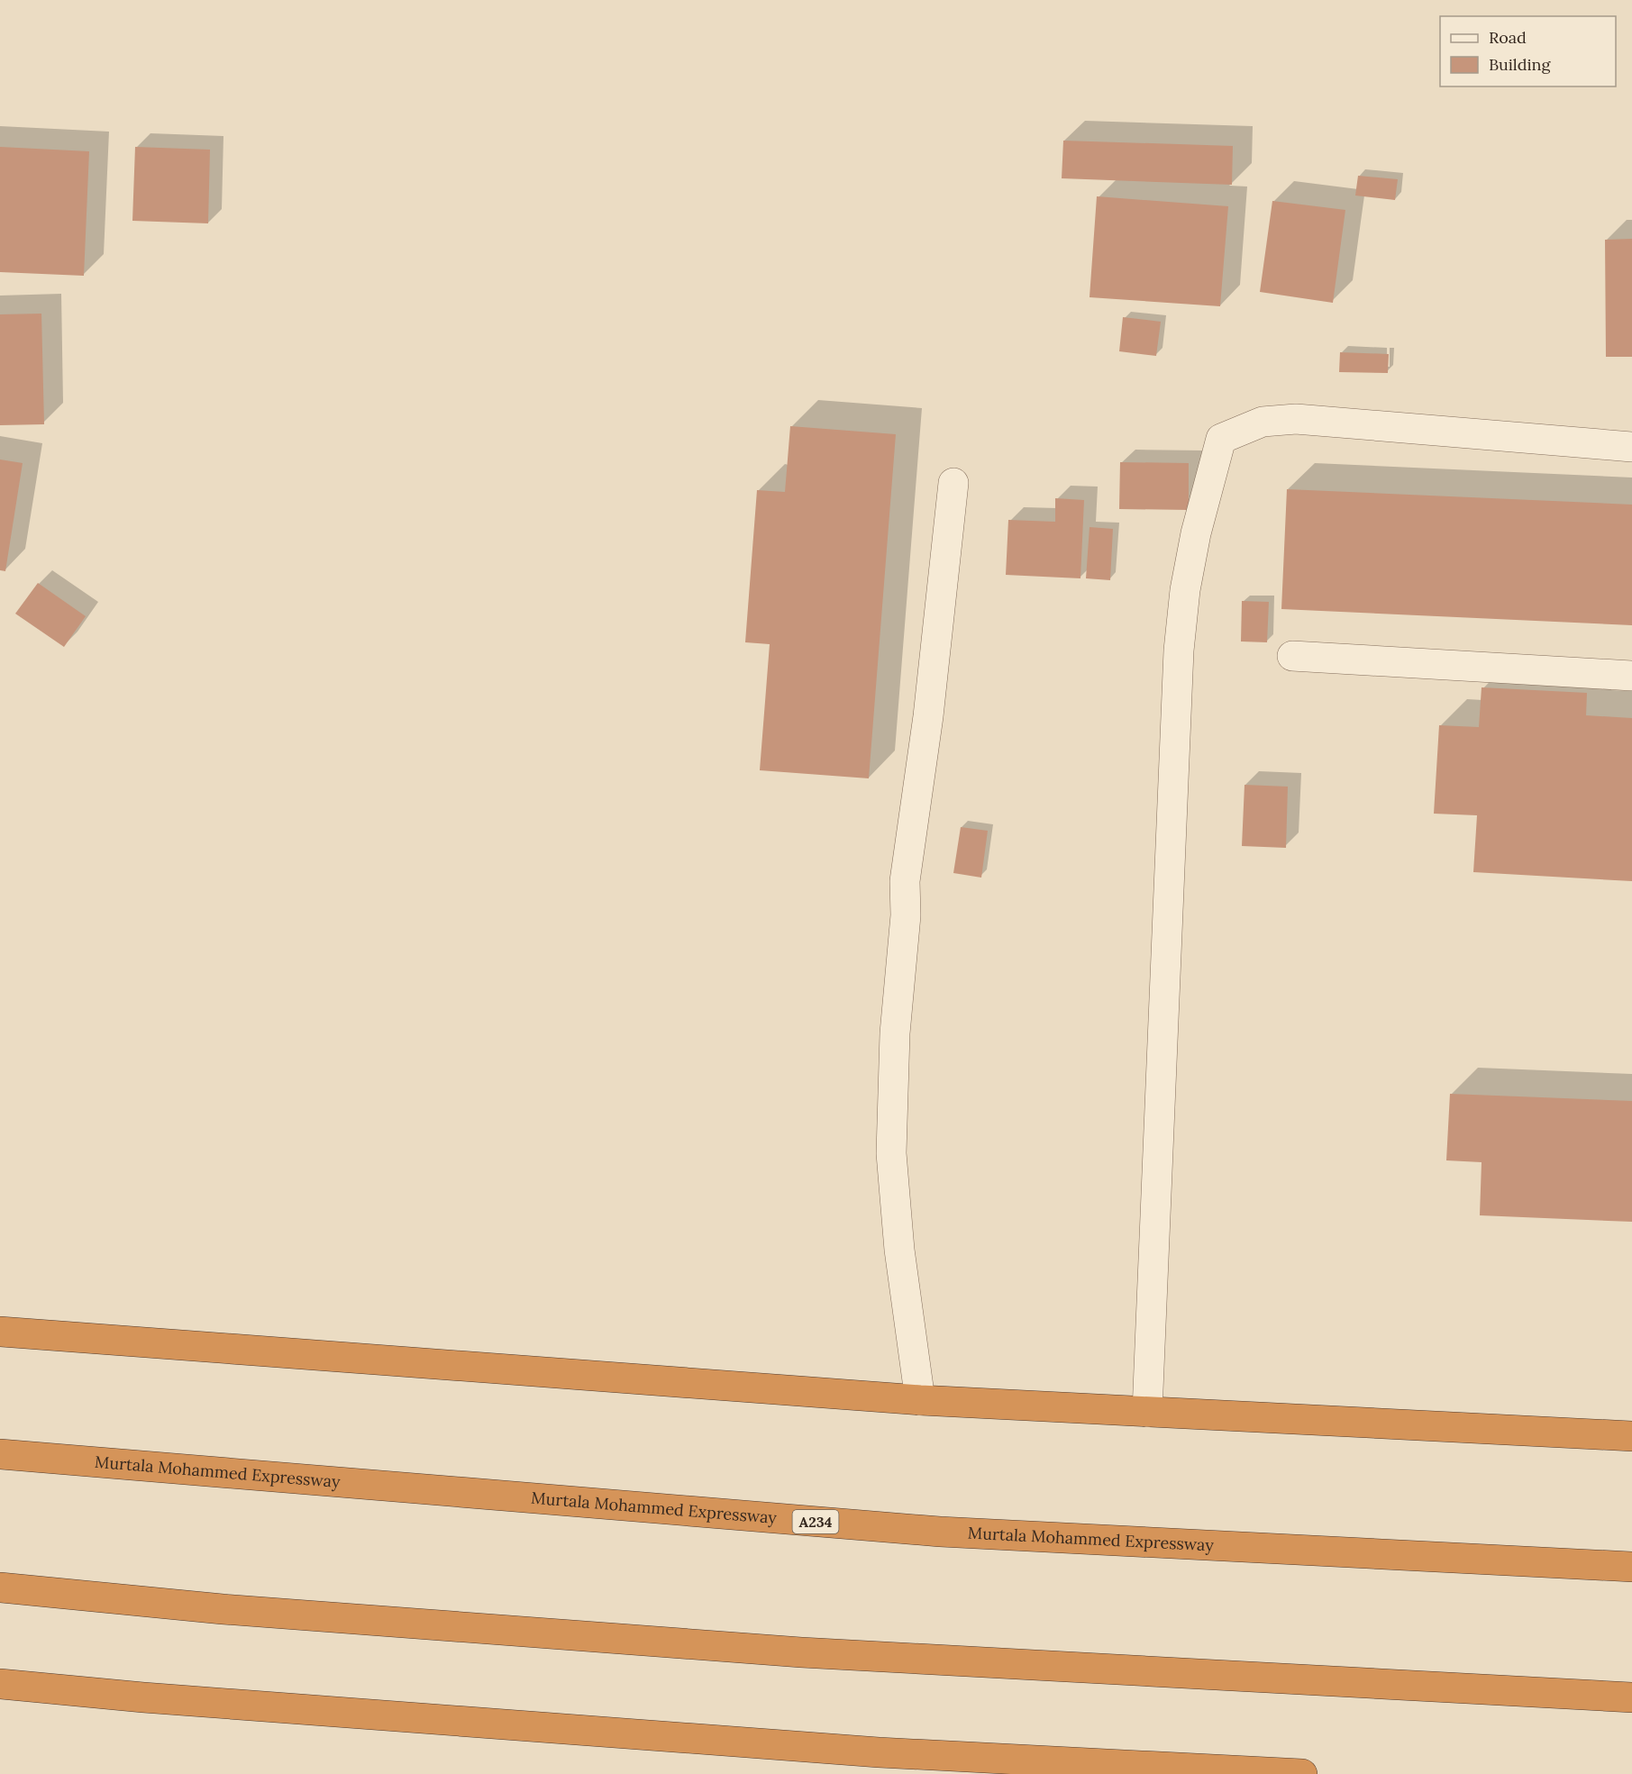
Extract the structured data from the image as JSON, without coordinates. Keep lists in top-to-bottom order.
{
  "streets": {
    "highway": ["Murtala Mohammed Expressway", "A234"]
  },
  "legend": ["Road", "Building"]
}
